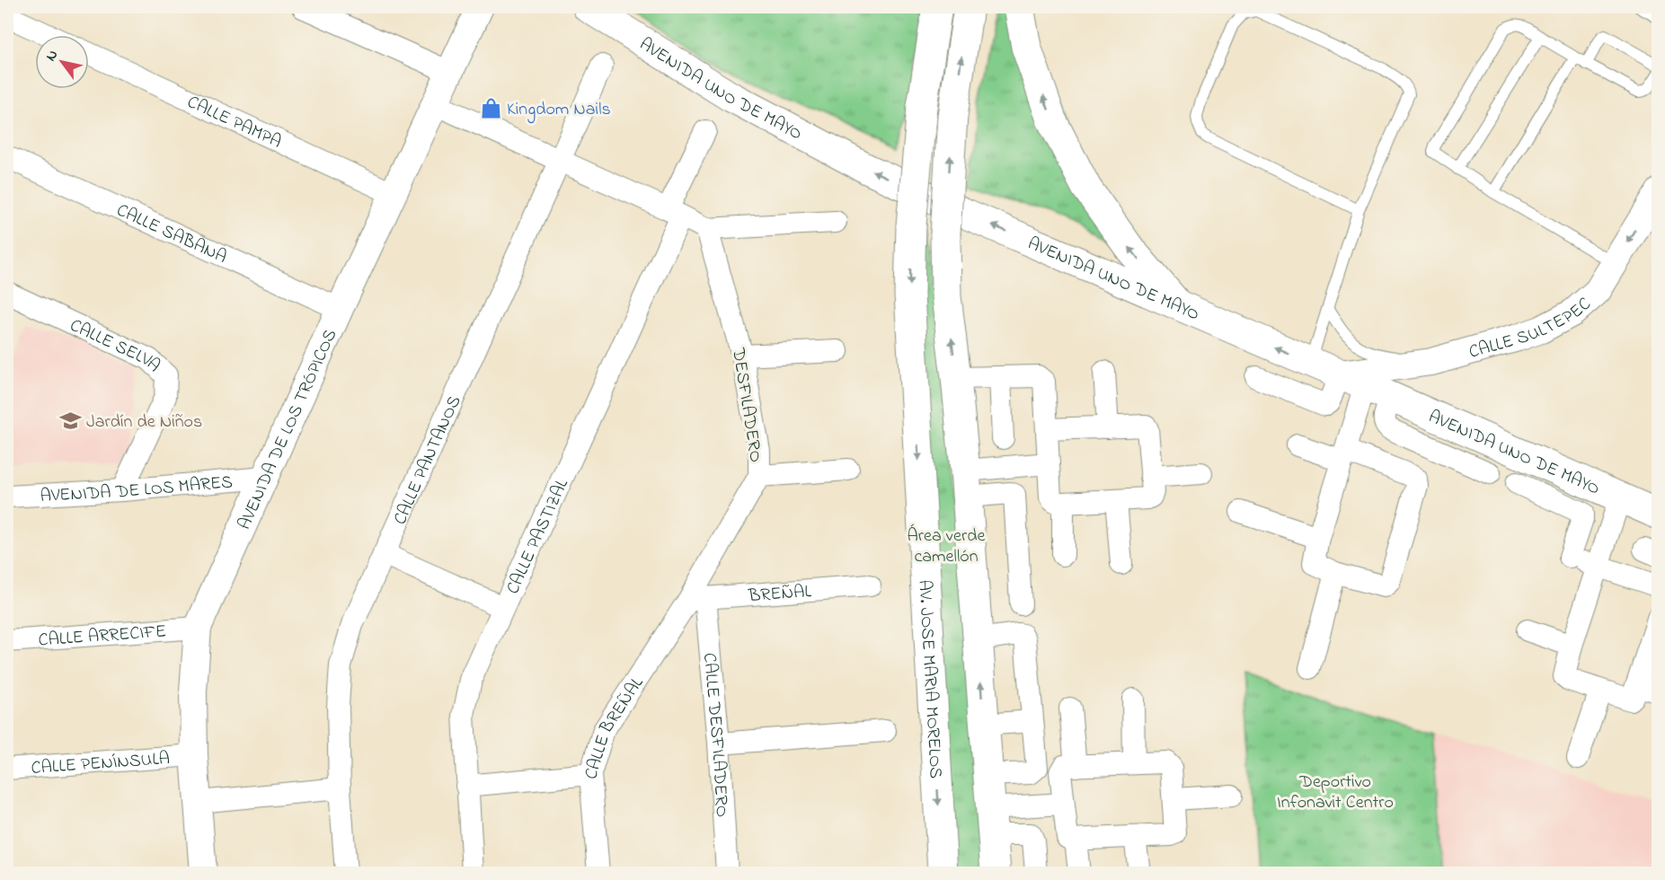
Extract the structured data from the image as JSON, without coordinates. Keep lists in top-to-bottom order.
{
  "streets": {
    "main road": ["AVENIDA UNO DE MAYO", "AV. JOSE MARIA MORELOS"],
    "street": [
      "CALLE PAMPA",
      "CALLE SABANA",
      "CALLE SULTEPEC",
      "CALLE SELVA",
      "DESFILADERO",
      "AVENIDA DE LOS TRÓPICOS",
      "CALLE PANTANOS",
      "AVENIDA DE LOS MARES",
      "CALLE PASTIZAL",
      "BREÑAL",
      "CALLE ARRECIFE",
      "CALLE BREÑAL",
      "CALLE DESFILADERO",
      "CALLE PENÍNSULA"
    ]
  },
  "crossings": [
    ["AVENIDA UNO DE MAYO", "CALLE SULTEPEC"],
    ["CALLE PAMPA", "AVENIDA DE LOS TRÓPICOS"],
    ["CALLE SABANA", "AVENIDA DE LOS TRÓPICOS"],
    ["CALLE SELVA", "AVENIDA DE LOS MARES"],
    ["DESFILADERO", "BREÑAL"],
    ["DESFILADERO", "CALLE BREÑAL"],
    ["DESFILADERO", "CALLE DESFILADERO"],
    ["AVENIDA DE LOS TRÓPICOS", "AVENIDA DE LOS MARES"],
    ["AVENIDA DE LOS TRÓPICOS", "CALLE ARRECIFE"],
    ["AVENIDA DE LOS TRÓPICOS", "CALLE PENÍNSULA"],
    ["BREÑAL", "CALLE BREÑAL"],
    ["BREÑAL", "CALLE DESFILADERO"],
    ["CALLE BREÑAL", "CALLE DESFILADERO"]
  ],
  "one_way": ["AVENIDA UNO DE MAYO"],
  "parks": ["Área verde camellón", "Deportivo Infonavit Centro"],
  "places": {
    "shop": ["Kingdom Nails"],
    "school or university": ["Jardín de Niños"]
  },
  "north": "top left"
}
